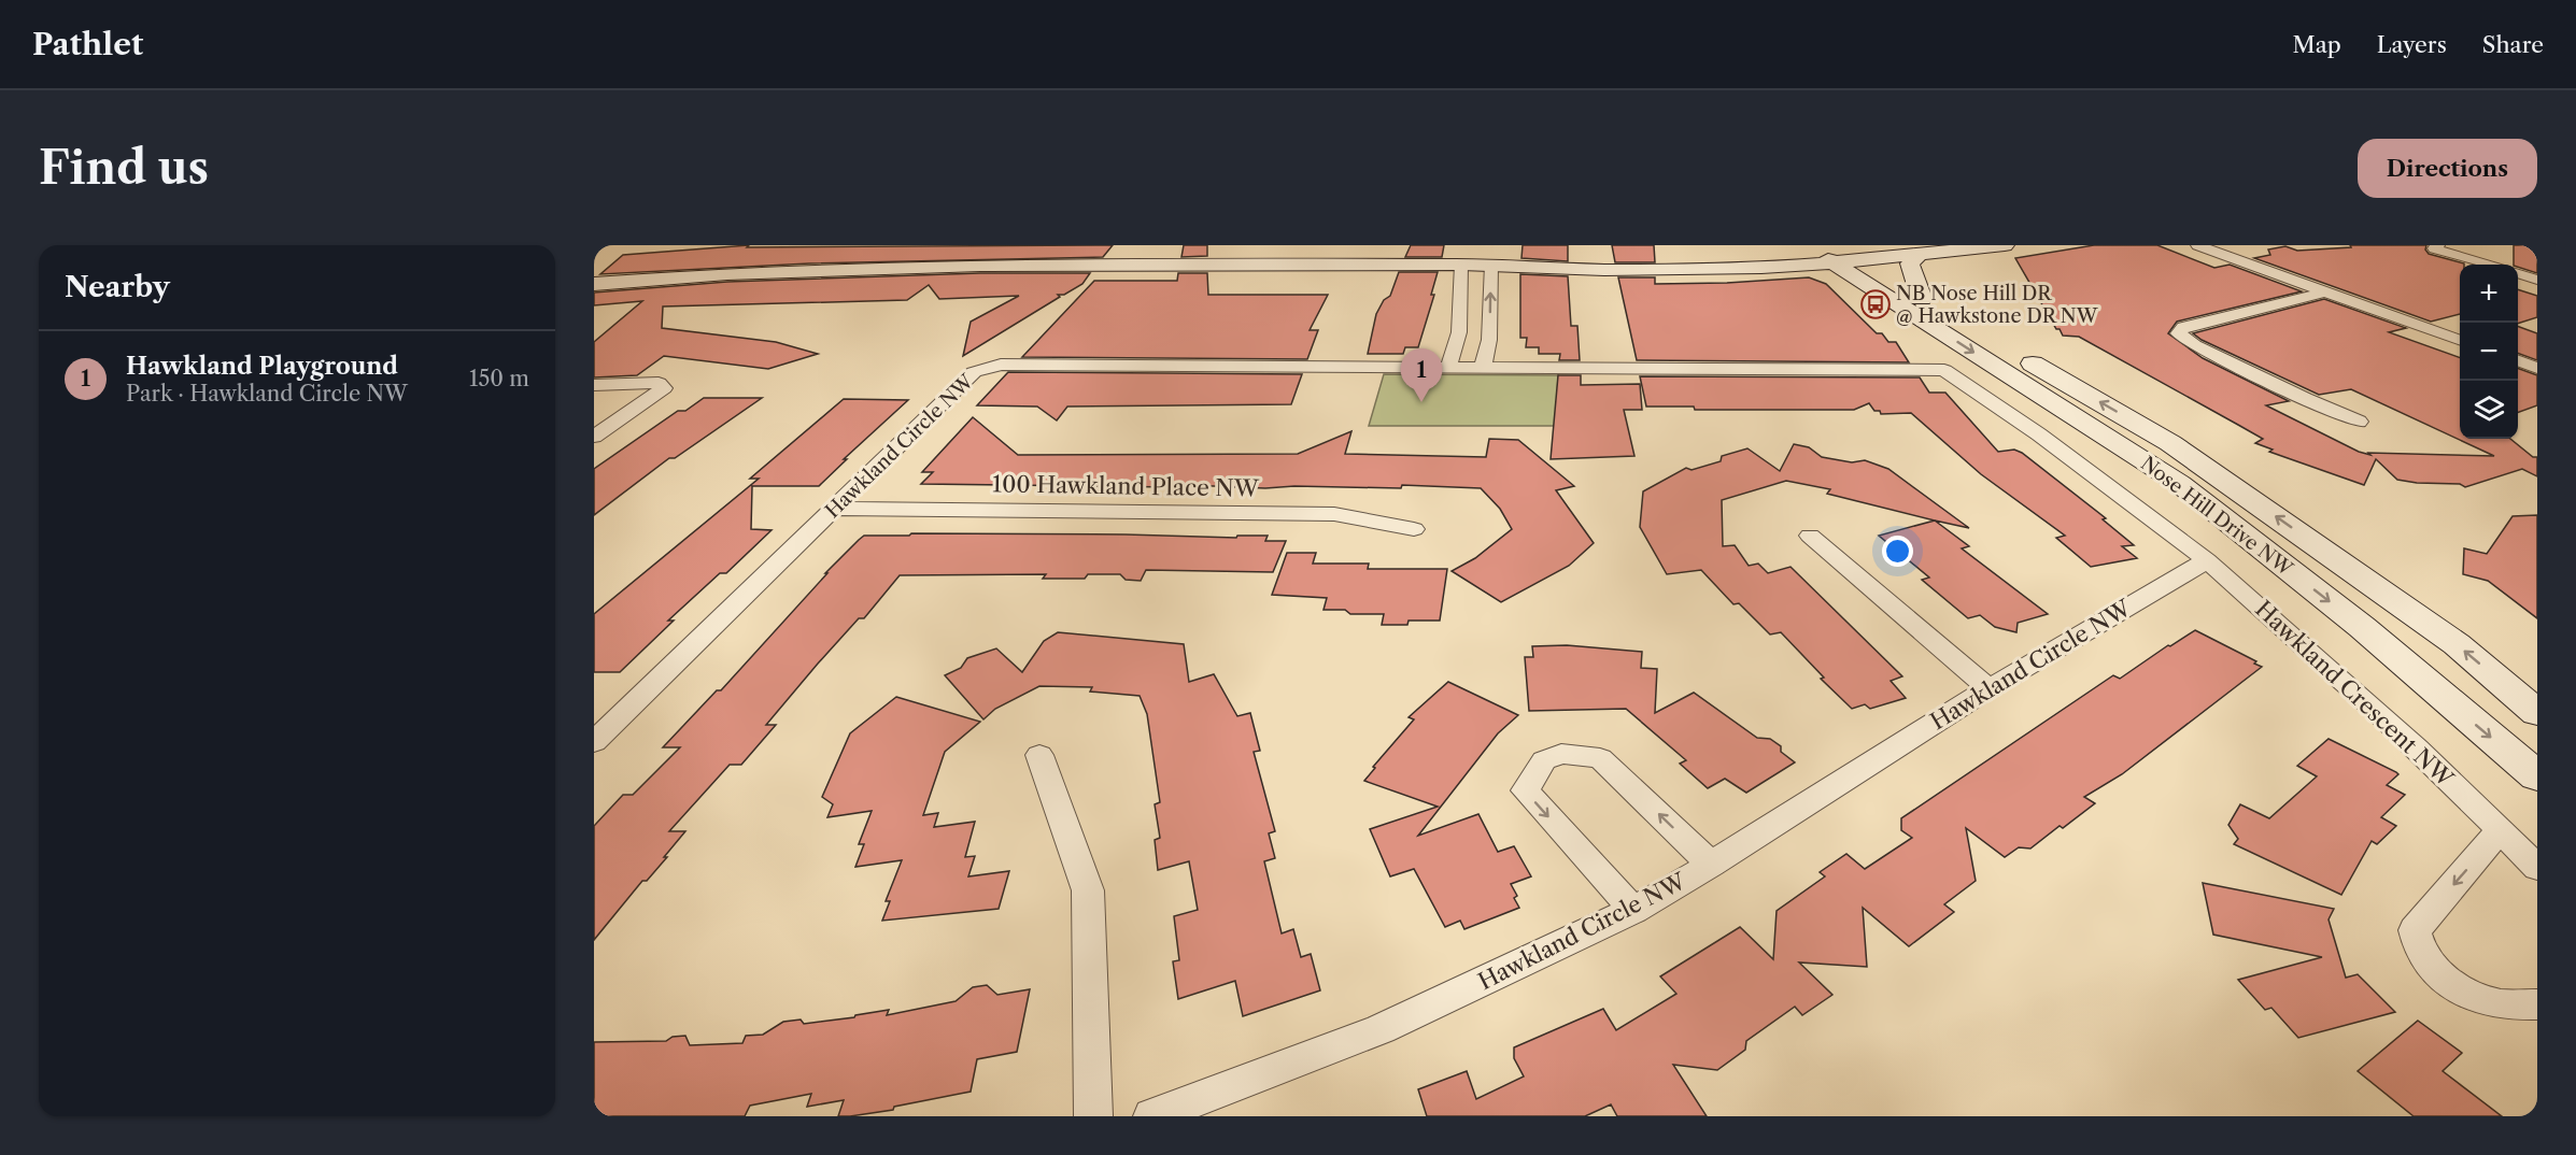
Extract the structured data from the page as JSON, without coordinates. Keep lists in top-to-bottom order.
{
  "streets": {
    "street": [
      "Hawkland Circle NW",
      "100 Hawkland Place NW",
      "Nose Hill Drive NW",
      "Hawkland Crescent NW"
    ]
  },
  "crossings": [
    ["Hawkland Circle NW", "100 Hawkland Place NW"],
    ["Hawkland Circle NW", "Hawkland Crescent NW"]
  ],
  "places": {
    "bus stop": ["NB Nose Hill DR @ Hawkstone DR NW"]
  },
  "page": {
    "header": "Pathlet",
    "nav": ["Map", "Layers", "Share"],
    "buttons": "Directions",
    "title": "Find us",
    "heading": "Nearby",
    "map_buttons": ["+", "−"],
    "list": [
      {
        "mark": "1",
        "name": "Hawkland Playground",
        "note": "Park · Hawkland Circle NW",
        "value": "150 m"
      }
    ],
    "pins": "1"
  }
}
